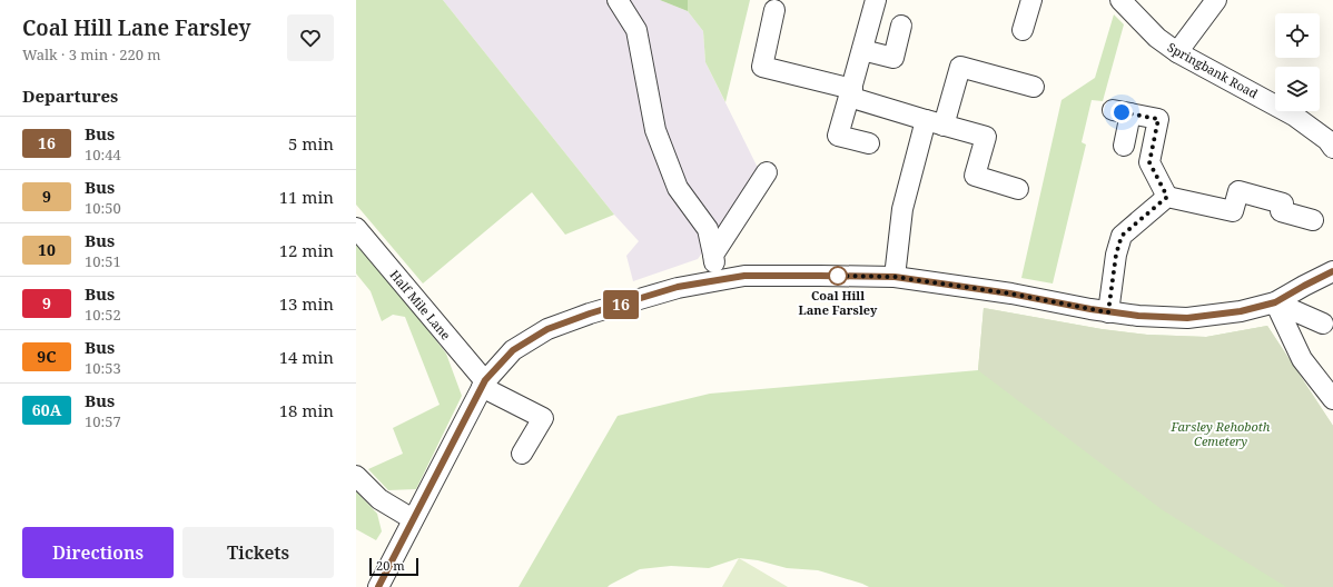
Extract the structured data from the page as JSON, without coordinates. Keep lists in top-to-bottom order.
{
  "streets": {
    "street": ["Springbank Road", "Half Mile Lane"]
  },
  "parks": ["Farsley Rehoboth Cemetery"],
  "places": ["Coal Hill Lane Farsley"],
  "lines": ["bus line 16"],
  "scale_bar": "20 m",
  "page": {
    "heading": [
      ["Coal Hill Lane Farsley", "Walk · 3 min · 220 m"],
      "Departures"
    ],
    "on_map": "16",
    "list": [
      {
        "mark": "16",
        "name": "Bus",
        "note": "10:44",
        "value": "5 min"
      },
      {
        "mark": "9",
        "name": "Bus",
        "note": "10:50",
        "value": "11 min"
      },
      {
        "mark": "10",
        "name": "Bus",
        "note": "10:51",
        "value": "12 min"
      },
      {
        "mark": "9",
        "name": "Bus",
        "note": "10:52",
        "value": "13 min"
      },
      {
        "mark": "9C",
        "name": "Bus",
        "note": "10:53",
        "value": "14 min"
      },
      {
        "mark": "60A",
        "name": "Bus",
        "note": "10:57",
        "value": "18 min"
      }
    ],
    "buttons": ["Directions", "Tickets"],
    "scale": "20 m"
  }
}
